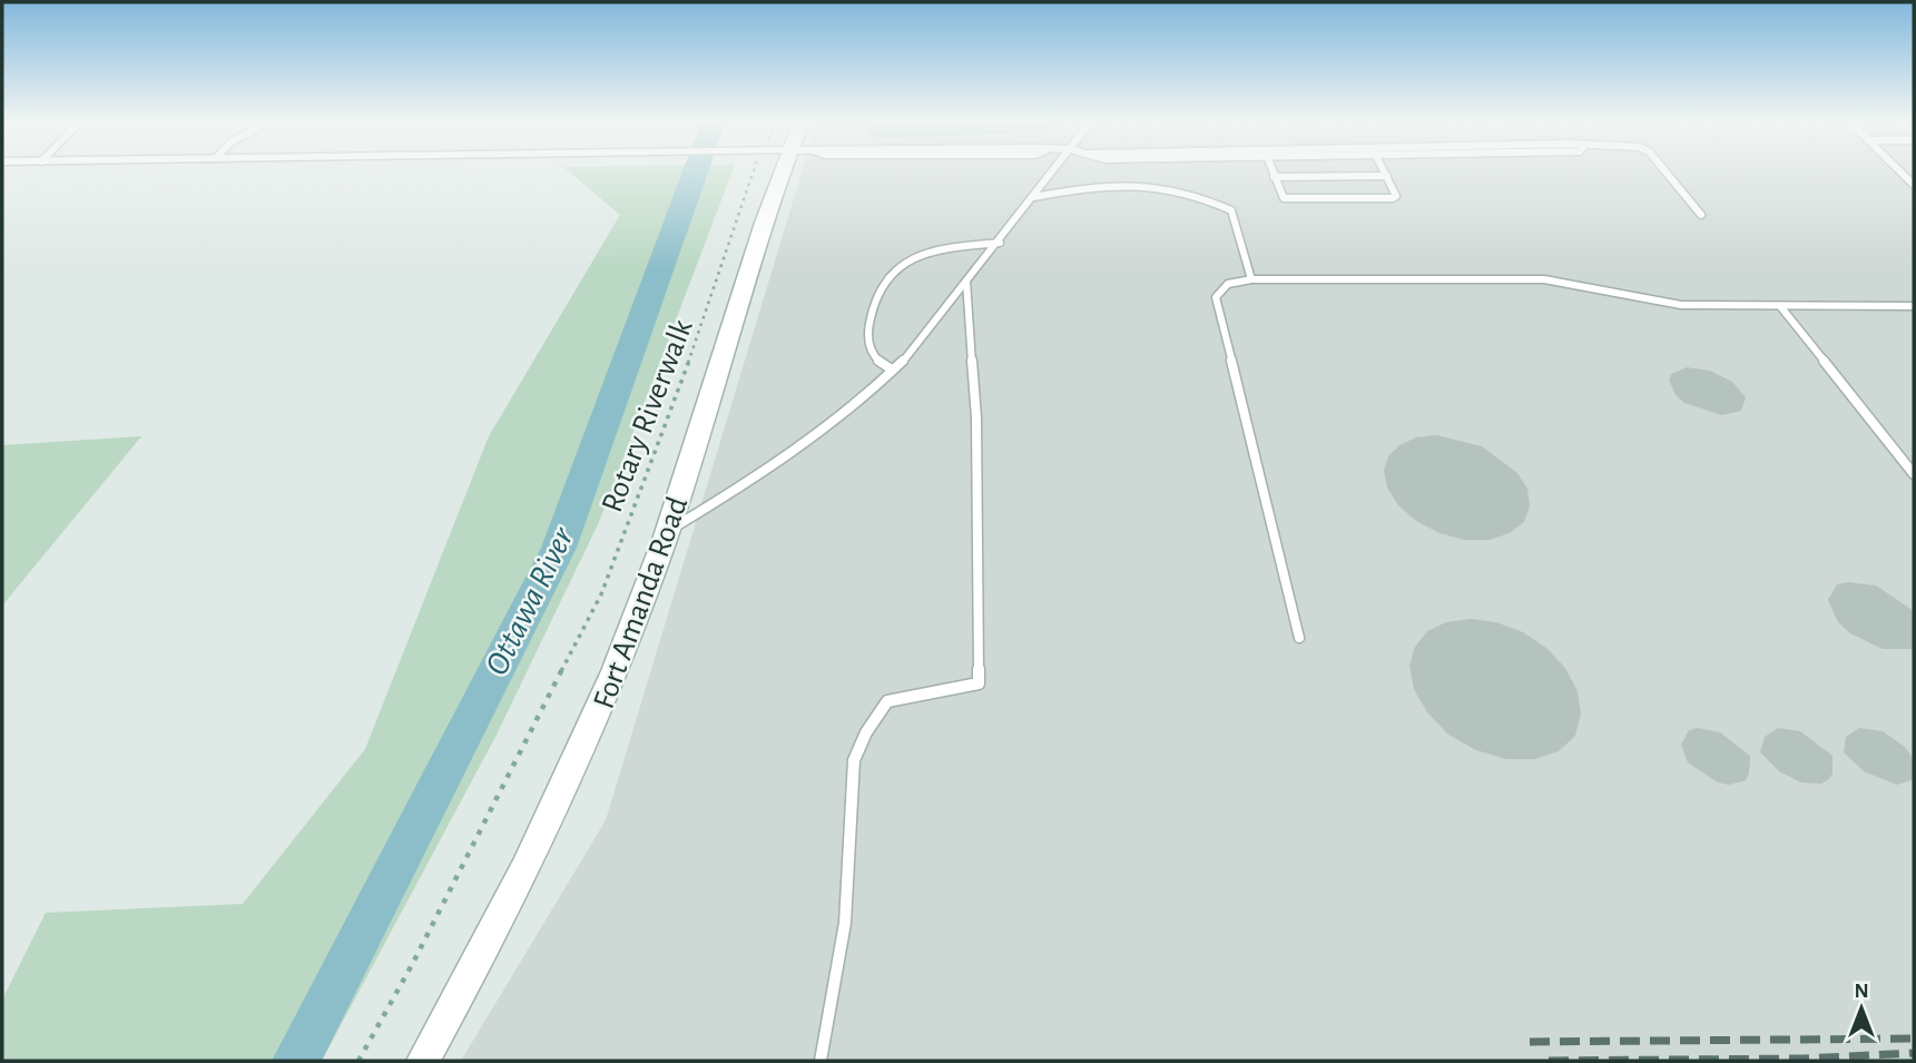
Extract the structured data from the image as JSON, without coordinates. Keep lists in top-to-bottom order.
{
  "streets": {
    "street": ["Fort Amanda Road"],
    "path": ["Rotary Riverwalk"]
  },
  "water": ["Ottawa River"],
  "north": "top"
}
